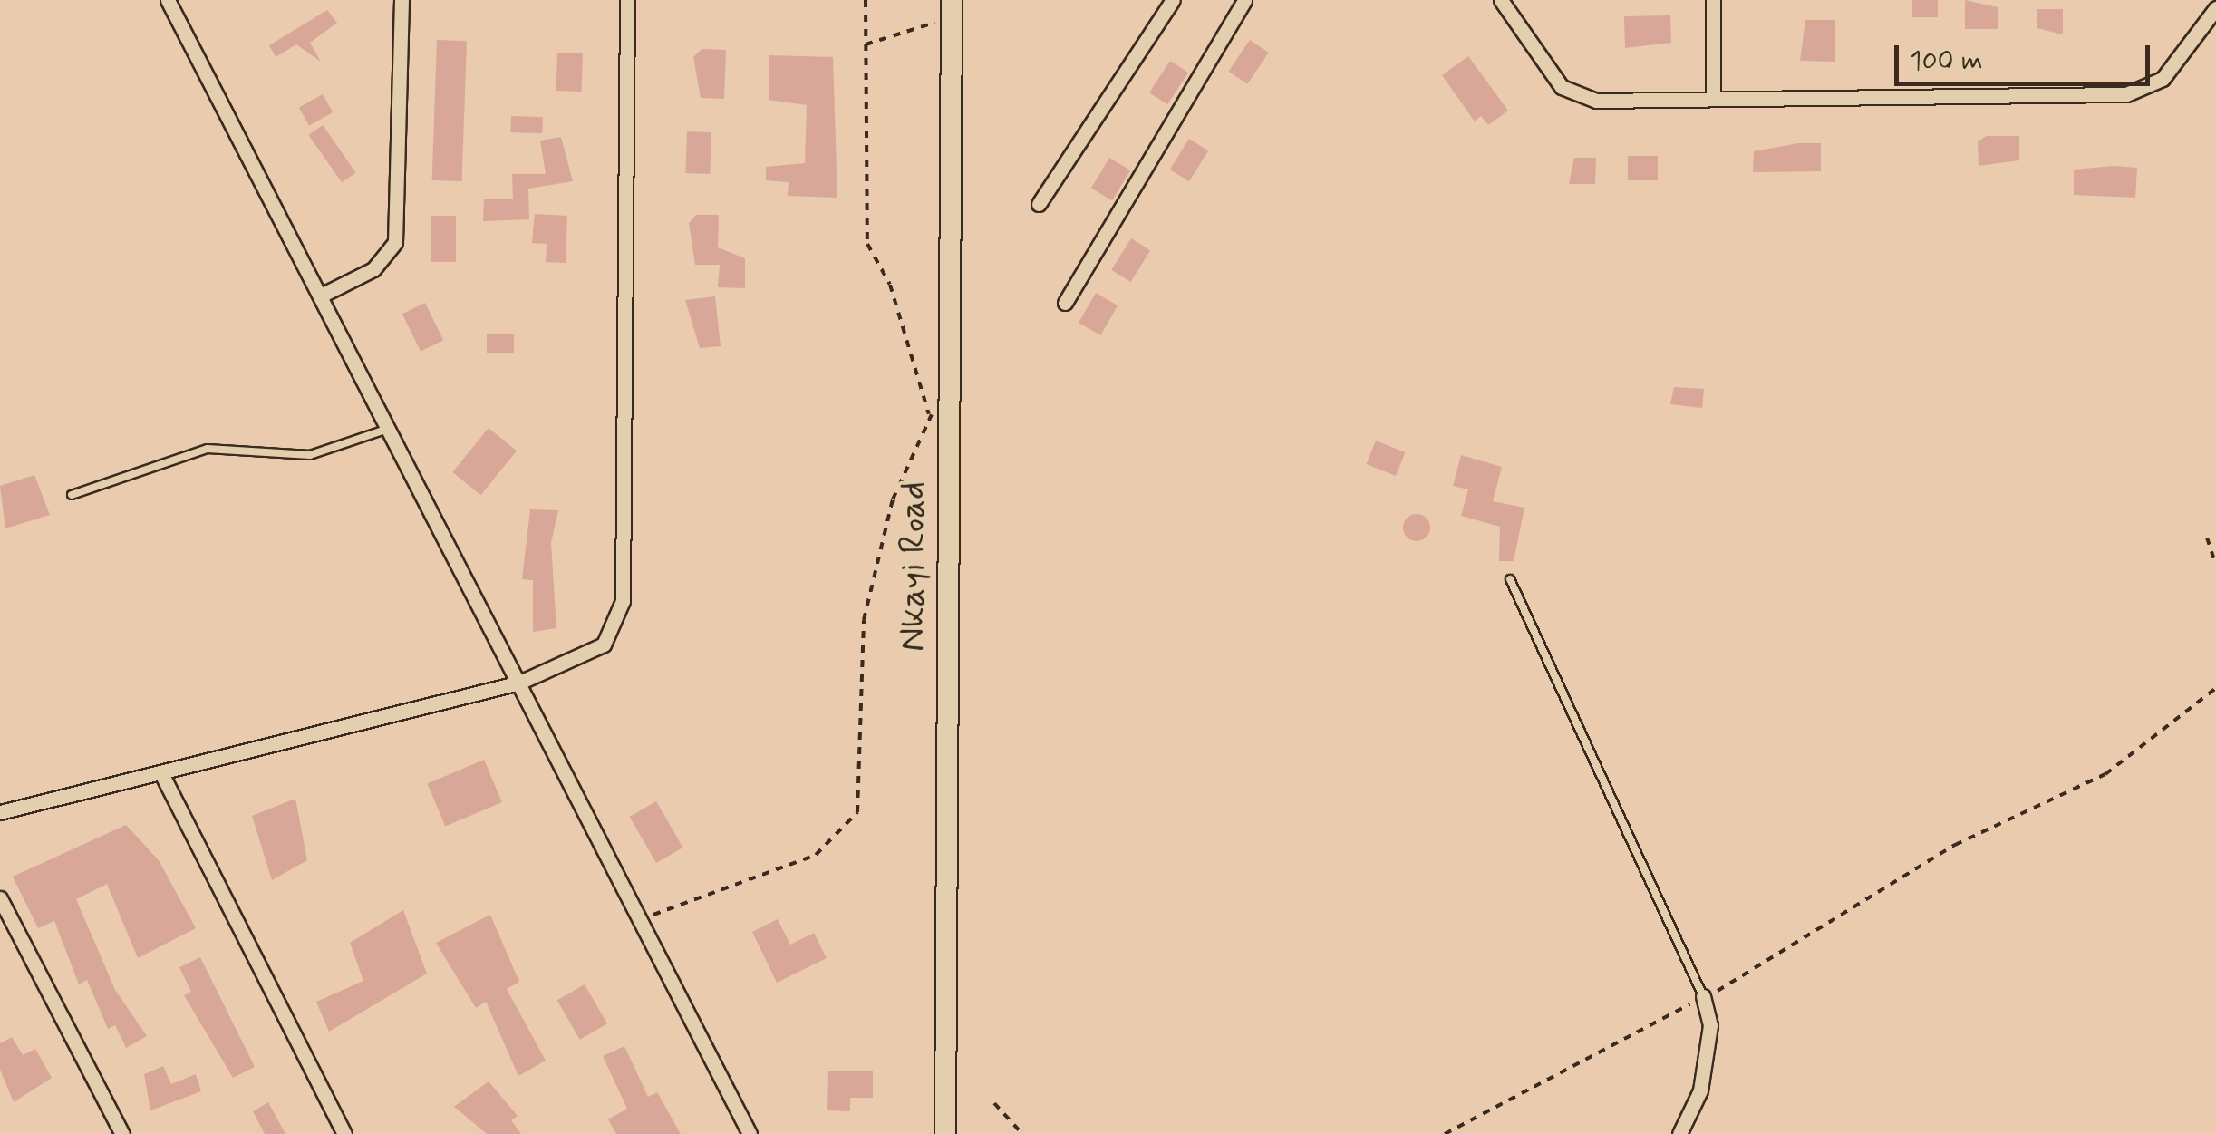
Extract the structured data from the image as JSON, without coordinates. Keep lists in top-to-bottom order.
{
  "streets": {
    "main road": ["Nkayi Road"]
  },
  "scale_bar": "100 m"
}
